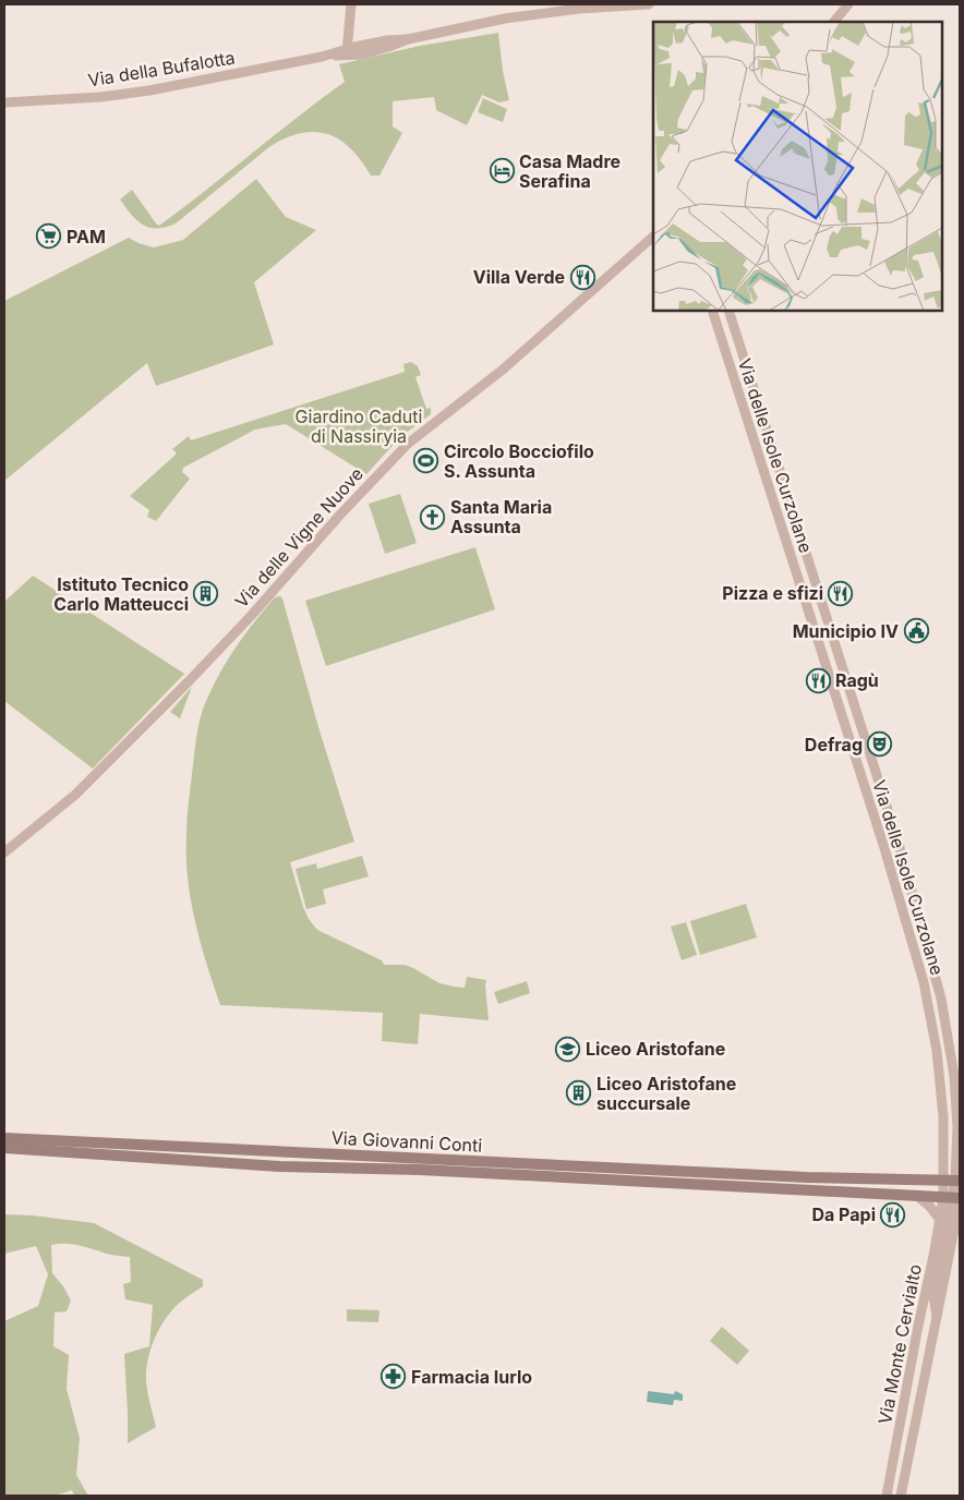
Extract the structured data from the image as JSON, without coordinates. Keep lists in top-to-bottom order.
{
  "streets": {
    "main road": ["Via Giovanni Conti"],
    "street": [
      "Via della Bufalotta",
      "Via delle Isole Curzolane",
      "Via delle Vigne Nuove",
      "Via Monte Cervialto"
    ]
  },
  "crossings": [
    ["Via delle Isole Curzolane", "Via Giovanni Conti"],
    ["Via Giovanni Conti", "Via Monte Cervialto"]
  ],
  "parks": ["Giardino Caduti di Nassiryia"],
  "places": {
    "hotel": ["Casa Madre Serafina"],
    "supermarket": ["PAM"],
    "restaurant": [
      "Villa Verde",
      "Pizza e sfizi",
      "Ragù",
      "Da Papi"
    ],
    "sports": ["Circolo Bocciofilo S. Assunta"],
    "church": ["Santa Maria Assunta"],
    "building": ["Istituto Tecnico Carlo Matteucci", "Liceo Aristofane succursale"],
    "public building": ["Municipio IV"],
    "theatre": ["Defrag"],
    "school or university": ["Liceo Aristofane"],
    "pharmacy": ["Farmacia Iurlo"]
  }
}
